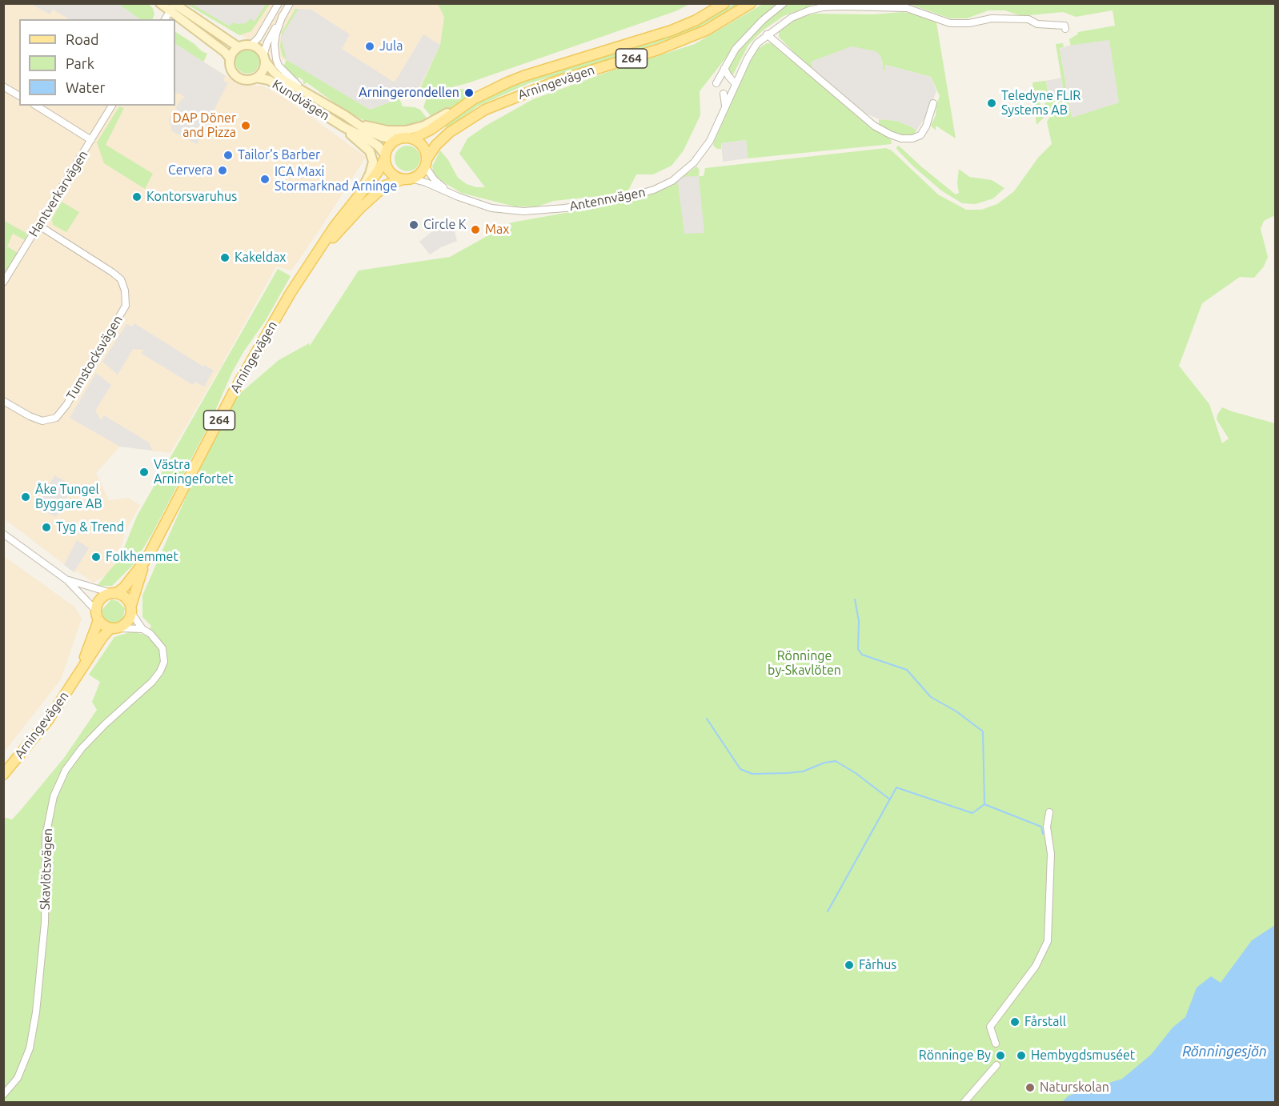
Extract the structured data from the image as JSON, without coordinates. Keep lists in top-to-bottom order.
{
  "streets": {
    "main road": ["264", "Arningevägen"],
    "street": [
      "Kundvägen",
      "Hantverkarvägen",
      "Antennvägen",
      "Tumstocksvägen",
      "Skavlötsvägen"
    ]
  },
  "crossings": [
    ["264", "Arningevägen"],
    ["264", "Kundvägen"],
    ["264", "Antennvägen"],
    ["264", "Skavlötsvägen"],
    ["Arningevägen", "Kundvägen"],
    ["Arningevägen", "Antennvägen"],
    ["Arningevägen", "Skavlötsvägen"],
    ["Kundvägen", "Antennvägen"],
    ["Hantverkarvägen", "Tumstocksvägen"]
  ],
  "water": ["Rönningesjön"],
  "parks": ["Rönninge by-Skavlöten"],
  "places": [
    "Jula",
    "Arningerondellen",
    "Teledyne FLIR Systems AB",
    "DAP Döner and Pizza",
    "Tailor’s Barber",
    "Cervera",
    "ICA Maxi Stormarknad Arninge",
    "Kontorsvaruhus",
    "Circle K",
    "Max",
    "Kakeldax",
    "Västra Arningefortet",
    "Åke Tungel Byggare AB",
    "Tyg & Trend",
    "Folkhemmet",
    "Fårhus",
    "Fårstall",
    "Rönninge By",
    "Hembygdsmuséet",
    "Naturskolan"
  ],
  "legend": ["Road", "Park", "Water"]
}
